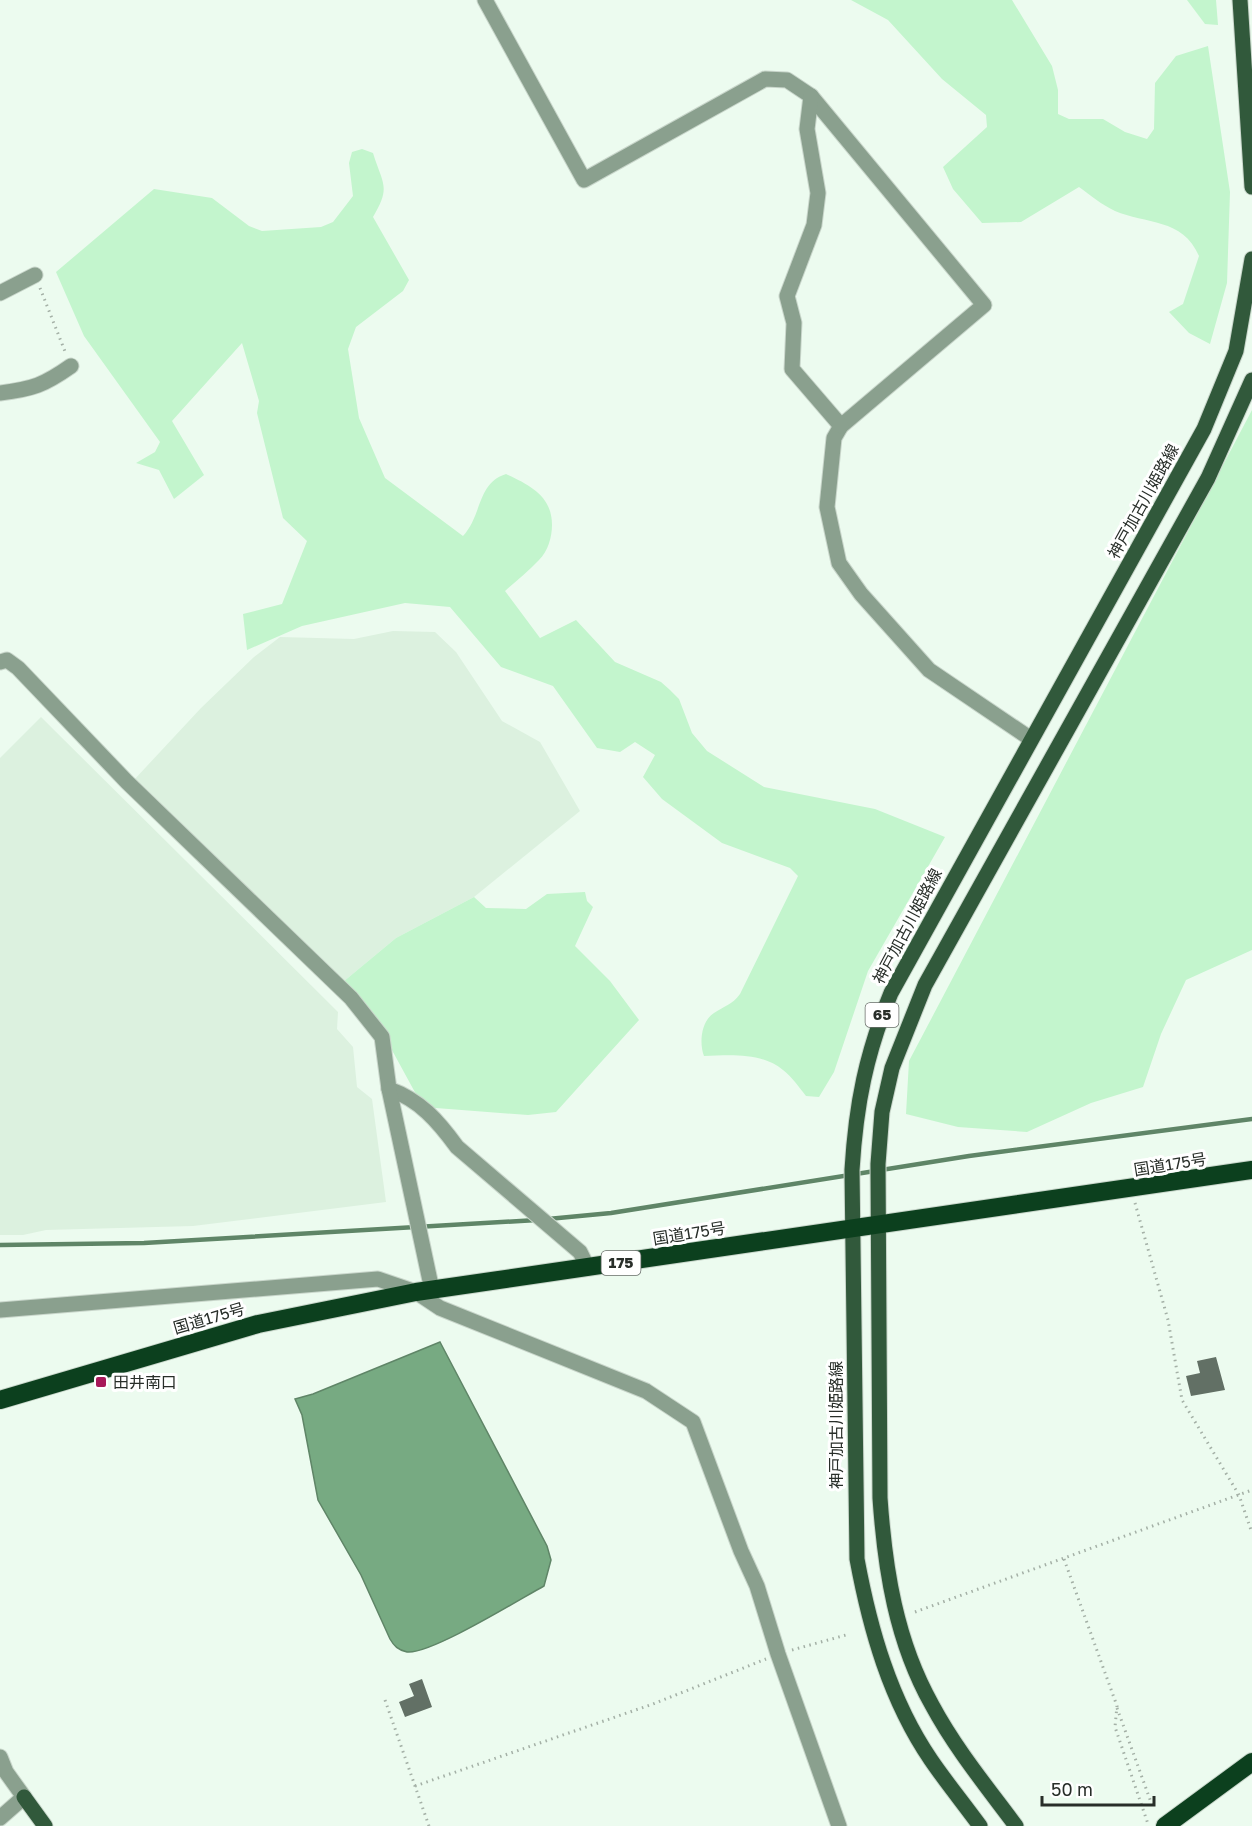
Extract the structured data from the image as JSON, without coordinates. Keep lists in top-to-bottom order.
{
  "streets": {
    "highway": ["国道175号", "175"],
    "main road": ["神戸加古川姫路線", "65"]
  },
  "crossings": [
    ["神戸加古川姫路線", "国道175号"],
    ["65", "国道175号"]
  ],
  "places": {
    "transit": ["田井南口"]
  },
  "scale_bar": "50 m"
}
